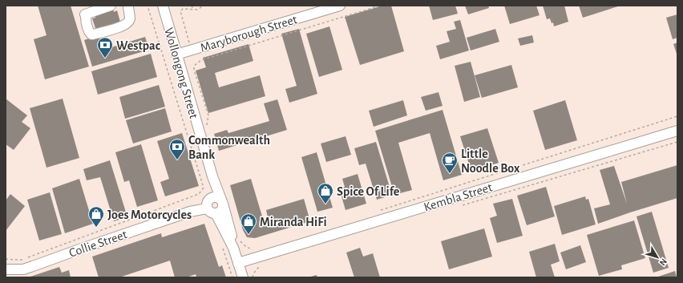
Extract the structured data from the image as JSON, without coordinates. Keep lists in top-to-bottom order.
{
  "streets": {
    "street": [
      "Maryborough Street",
      "Wollongong Street",
      "Kembla Street",
      "Collie Street"
    ]
  },
  "crossings": [
    ["Maryborough Street", "Wollongong Street"],
    ["Wollongong Street", "Kembla Street"],
    ["Wollongong Street", "Collie Street"]
  ],
  "places": {
    "bank": ["Westpac", "Commonwealth Bank"],
    "cafe": ["Little Noodle Box"],
    "shop": ["Spice Of Life", "Joes Motorcycles", "Miranda HiFi"]
  },
  "north": "bottom right"
}
